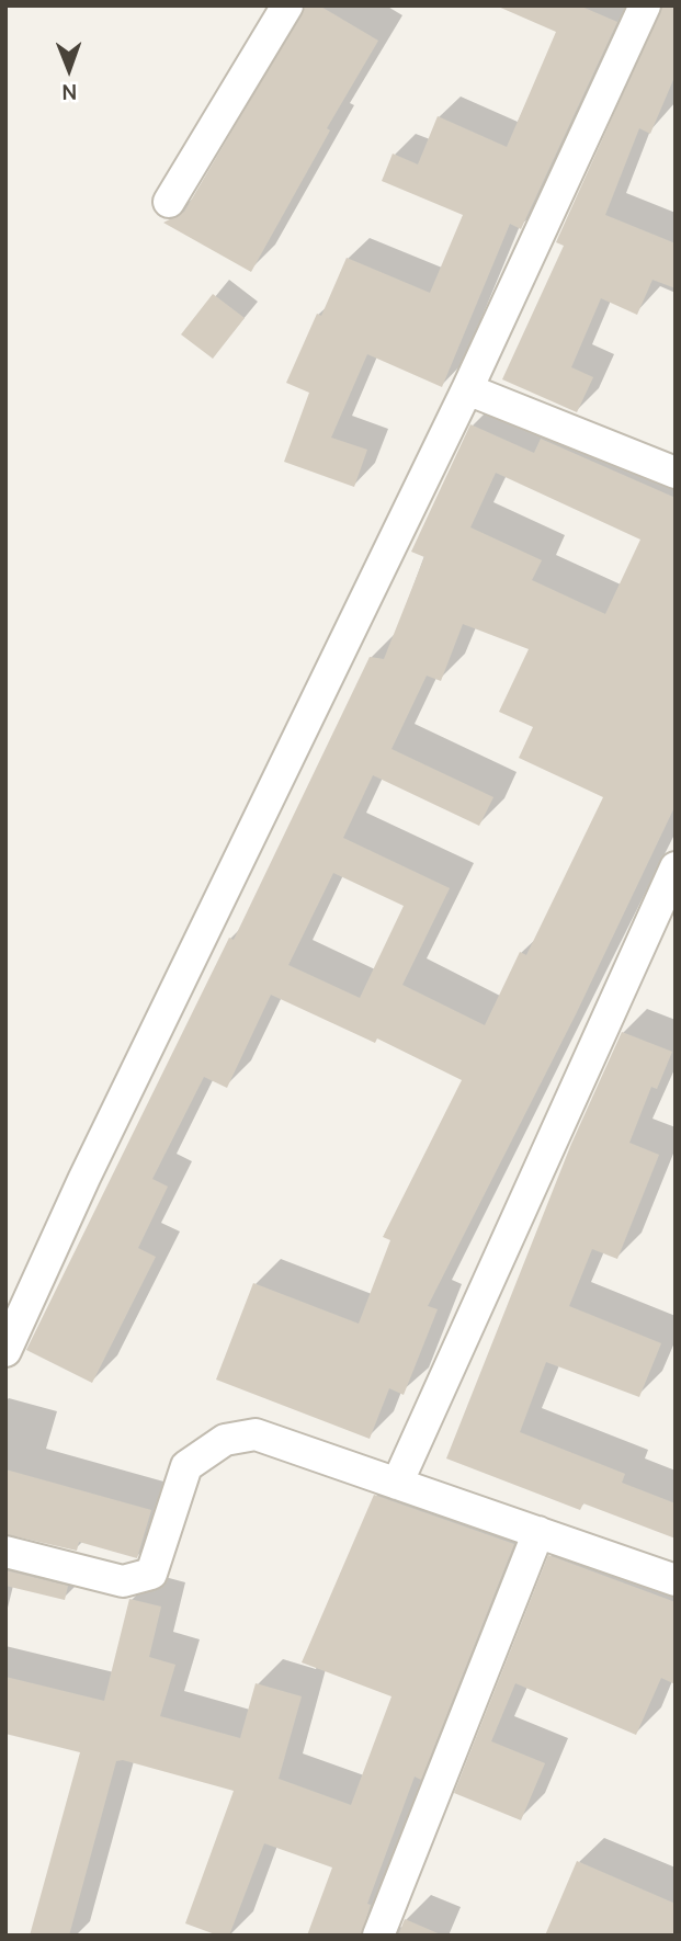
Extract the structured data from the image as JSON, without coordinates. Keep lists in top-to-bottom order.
{
  "north": "bottom"
}
